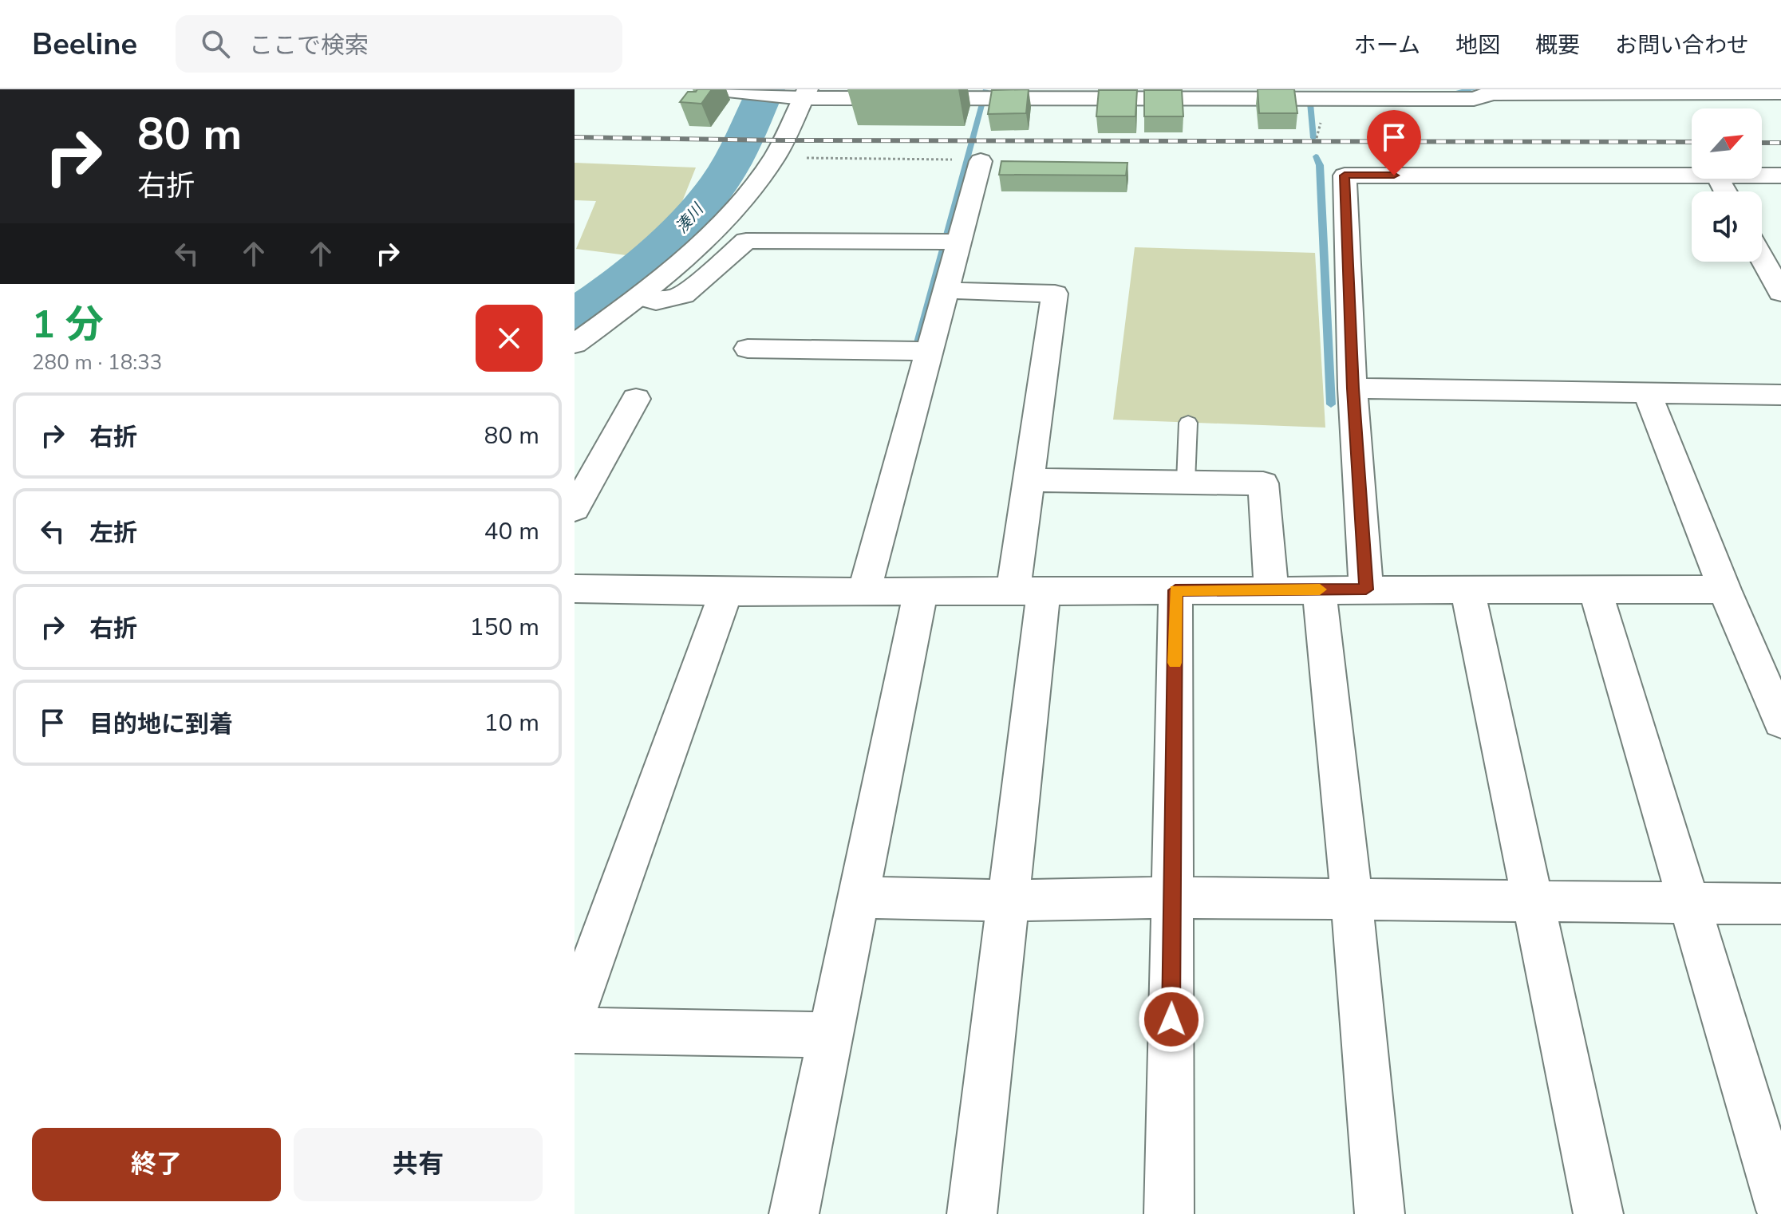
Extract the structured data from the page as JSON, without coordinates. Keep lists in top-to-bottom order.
{
  "water": ["湊川"],
  "north": "top right",
  "page": {
    "header": "Beeline",
    "search": "ここで検索",
    "nav": [
      "ホーム",
      "地図",
      "概要",
      "お問い合わせ"
    ],
    "turn": ["80 m", "右折"],
    "heading": ["1 分", "280 m · 18:33"],
    "list": [
      {
        "name": "右折",
        "value": "80 m"
      },
      {
        "name": "左折",
        "value": "40 m"
      },
      {
        "name": "右折",
        "value": "150 m"
      },
      {
        "name": "目的地に到着",
        "value": "10 m"
      }
    ],
    "buttons": ["終了", "共有"]
  }
}
